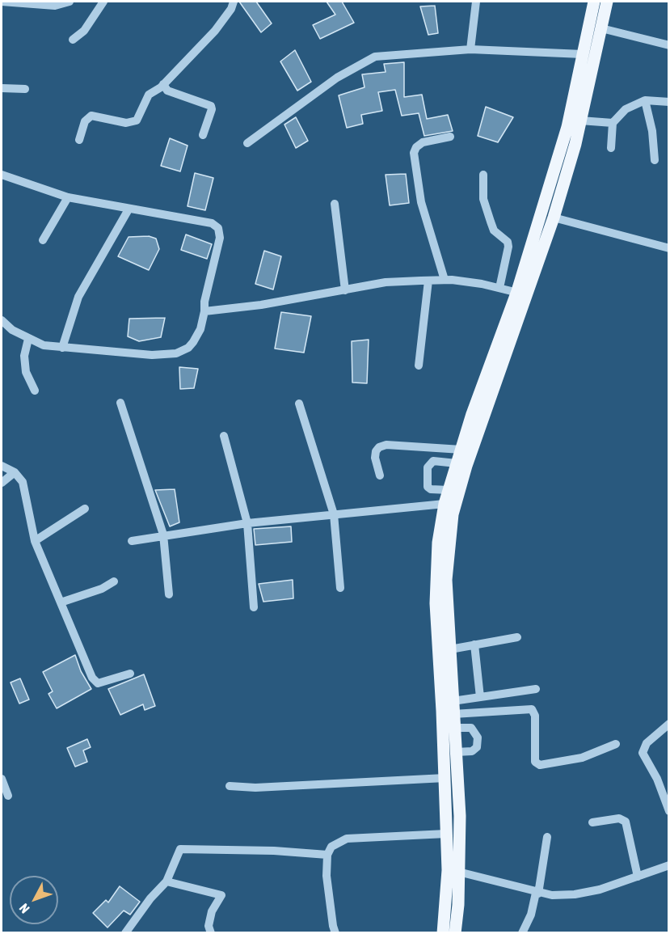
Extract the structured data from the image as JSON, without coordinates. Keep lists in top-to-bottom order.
{
  "north": "bottom left"
}
